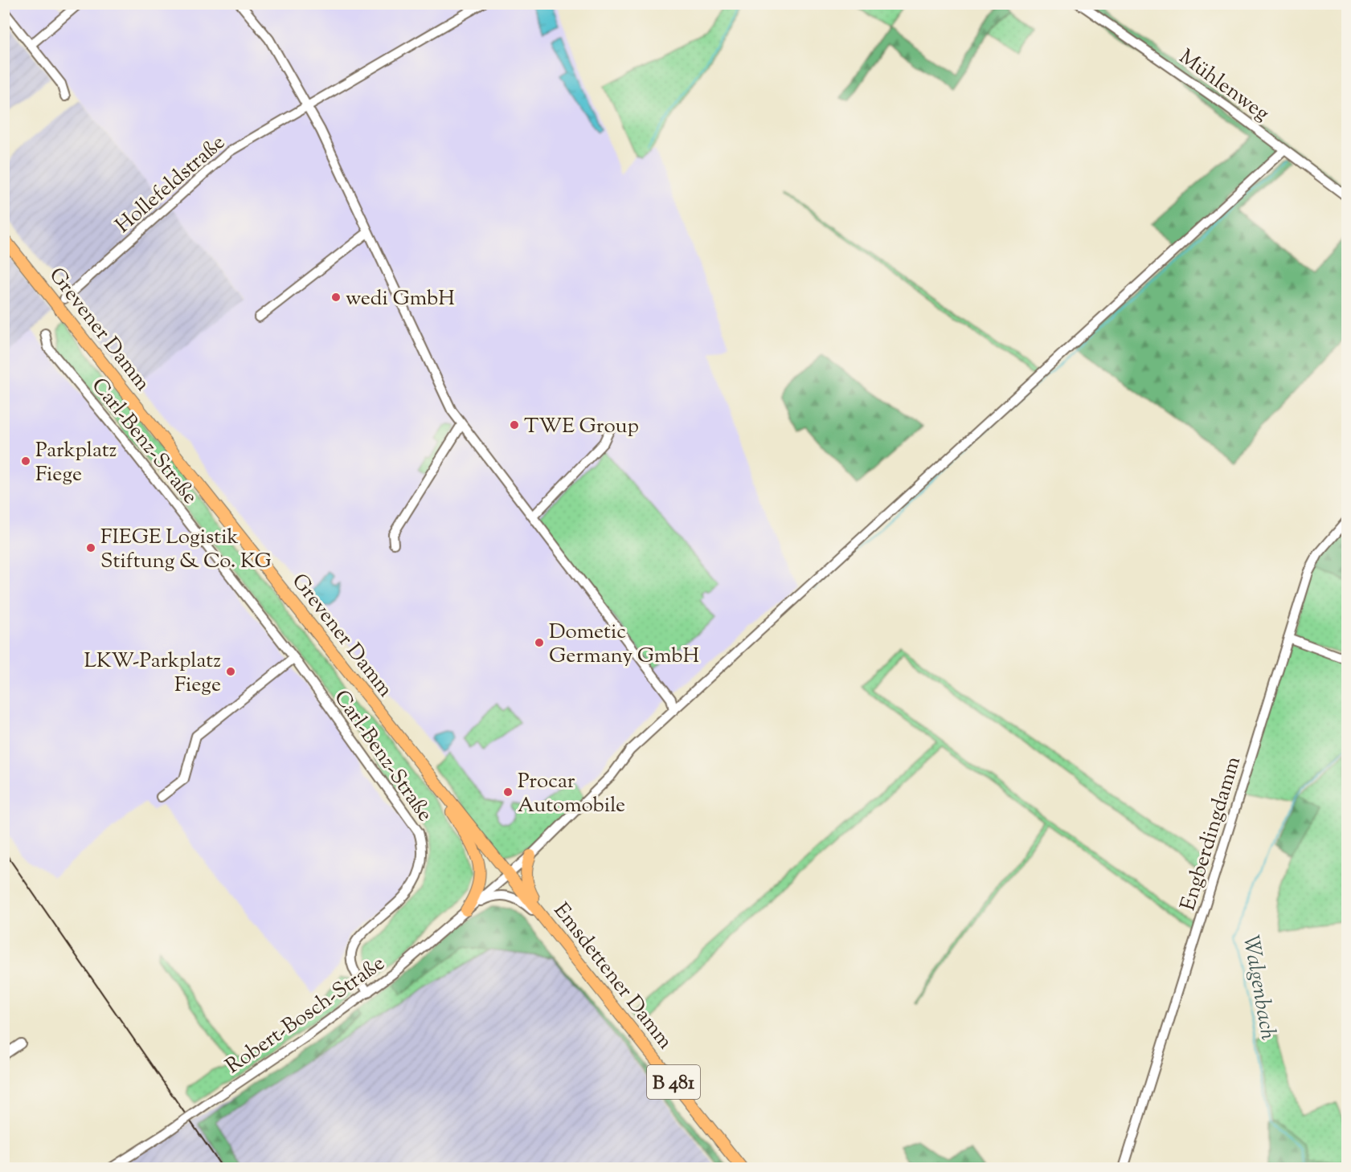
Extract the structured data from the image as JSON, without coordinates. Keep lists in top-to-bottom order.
{
  "streets": {
    "main road": ["Grevener Damm", "Emsdettener Damm", "B 481"],
    "street": [
      "Mühlenweg",
      "Hollefeldstraße",
      "Carl-Benz-Straße",
      "Engberdingdamm",
      "Robert-Bosch-Straße"
    ]
  },
  "crossings": [
    ["Grevener Damm", "Emsdettener Damm"],
    ["Grevener Damm", "Robert-Bosch-Straße"],
    ["Carl-Benz-Straße", "Robert-Bosch-Straße"],
    ["Emsdettener Damm", "Robert-Bosch-Straße"]
  ],
  "water": ["Walgenbach"],
  "places": [
    "wedi GmbH",
    "TWE Group",
    "Parkplatz Fiege",
    "FIEGE Logistik Stiftung & Co. KG",
    "Dometic Germany GmbH",
    "LKW-Parkplatz Fiege",
    "Procar Automobile"
  ]
}
